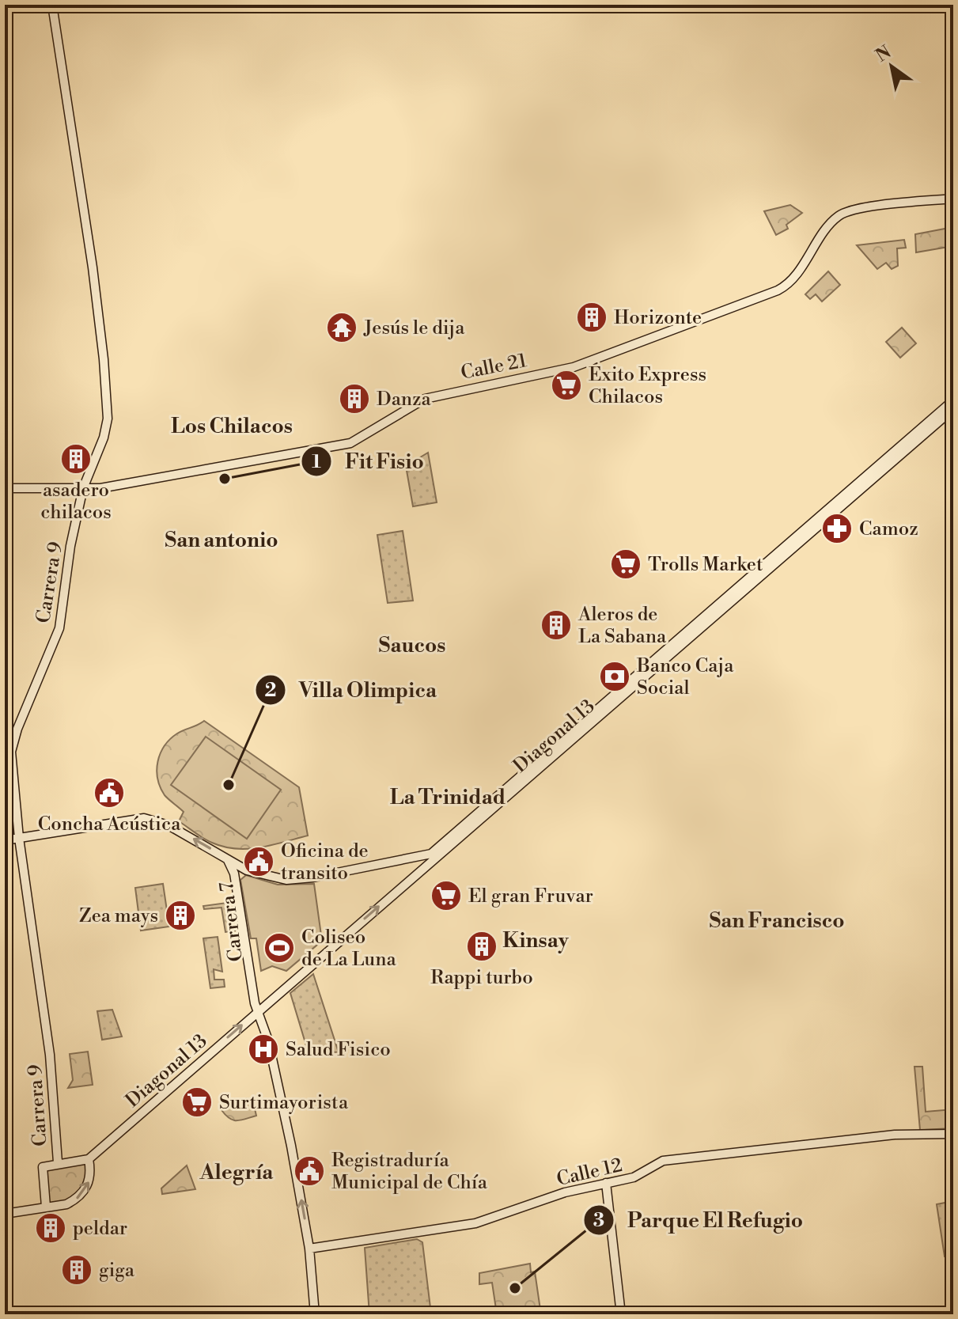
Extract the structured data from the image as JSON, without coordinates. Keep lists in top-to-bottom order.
{
  "streets": {
    "main road": [
      "Calle 21",
      "Carrera 9",
      "Diagonal 13",
      "Carrera 7",
      "Calle 12"
    ]
  },
  "crossings": [
    ["Calle 21", "Carrera 9"],
    ["Carrera 9", "Diagonal 13"],
    ["Diagonal 13", "Carrera 7"],
    ["Carrera 7", "Calle 12"]
  ],
  "one_way": ["Carrera 7"],
  "districts": [
    "Los Chilacos",
    "San antonio",
    "Saucos",
    "La Trinidad",
    "San Francisco",
    "Kinsay",
    "Alegría"
  ],
  "places": {
    "building": [
      "Horizonte",
      "Danza",
      "asadero chilacos",
      "Aleros de La Sabana",
      "Zea mays",
      "Rappi turbo",
      "peldar",
      "giga"
    ],
    "temple": ["Jesús le dija"],
    "supermarket": [
      "Éxito Express Chilacos",
      "Trolls Market",
      "El gran Fruvar",
      "Surtimayorista"
    ],
    "other": ["Fit Fisio", "Villa Olimpica", "Parque El Refugio"],
    "pharmacy": ["Camoz"],
    "bank": ["Banco Caja Social"],
    "public building": ["Concha Acústica", "Oficina de transito", "Registraduría Municipal de Chía"],
    "sports": ["Coliseo de La Luna"],
    "hospital": ["Salud Fisico"]
  },
  "north": "top left"
}
